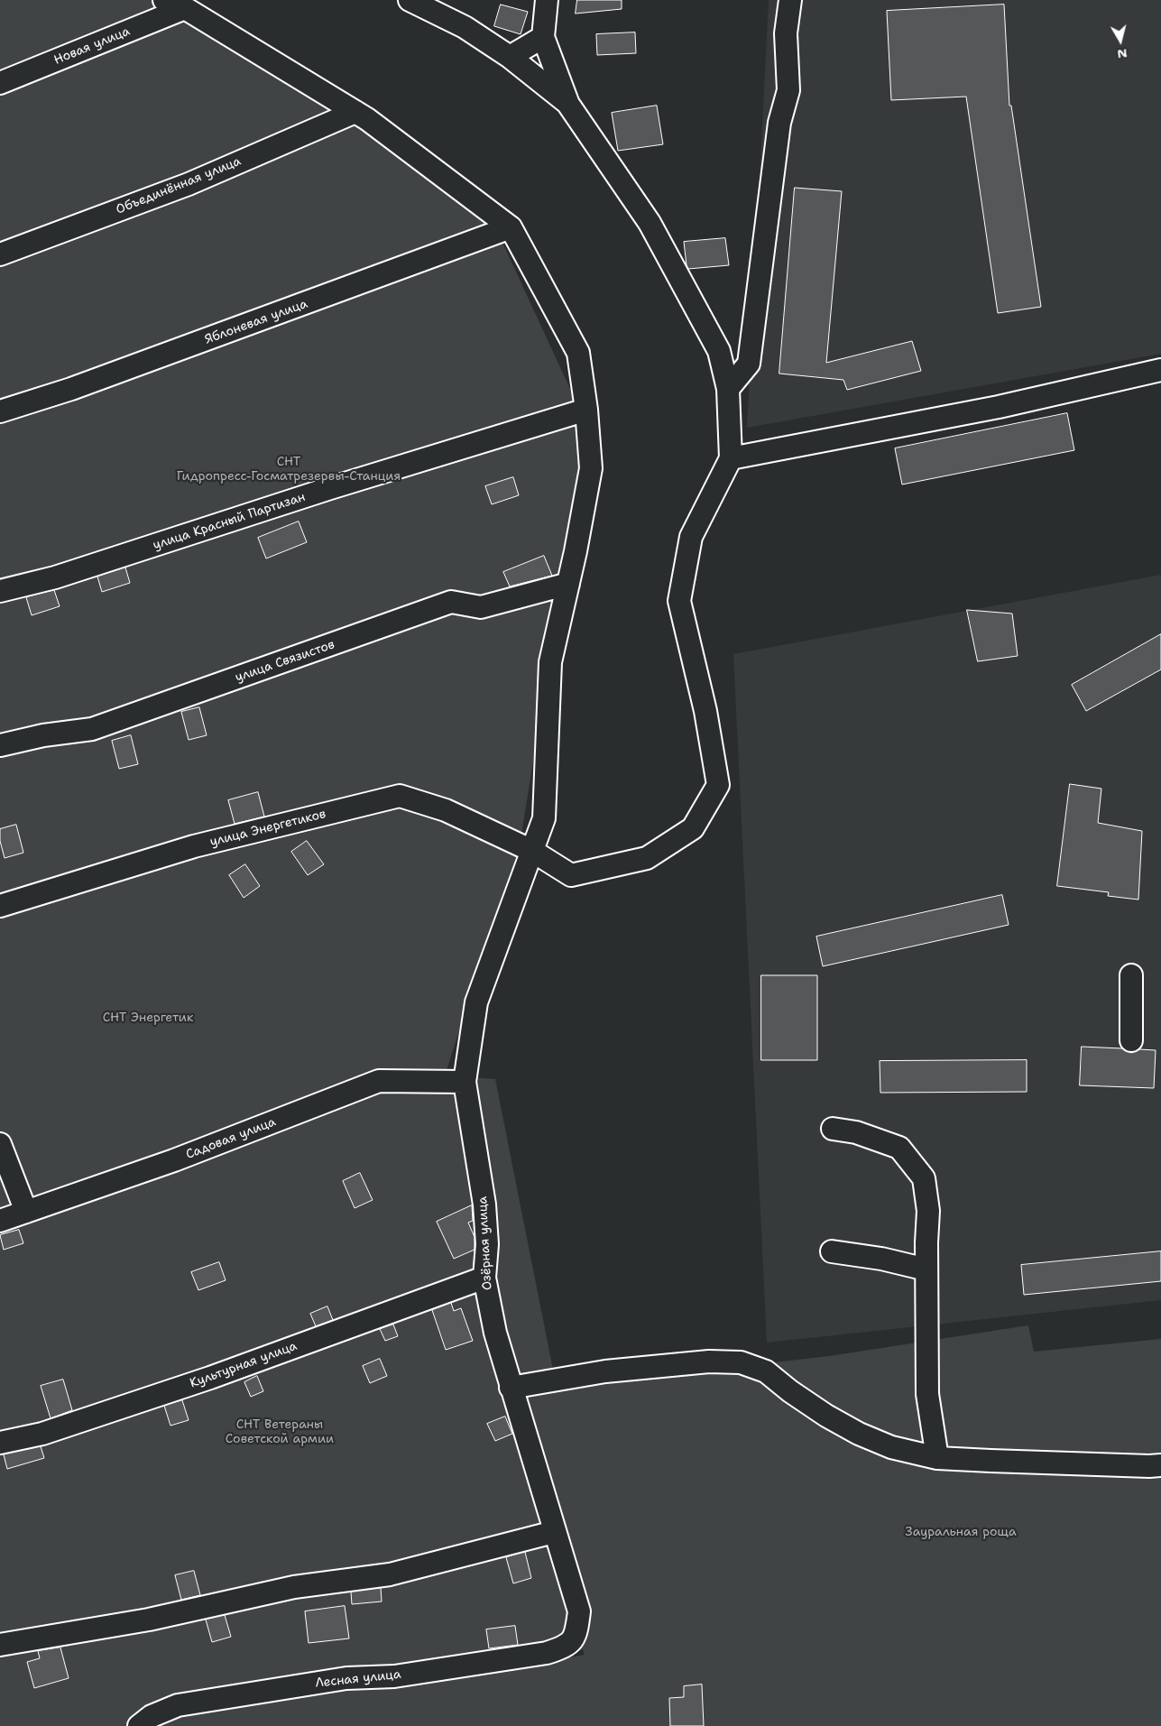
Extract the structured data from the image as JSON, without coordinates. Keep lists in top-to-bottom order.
{
  "streets": {
    "street": [
      "Новая улица",
      "Объединённая улица",
      "Яблоневая улица",
      "улица Красный Партизан",
      "улица Связистов",
      "улица Энергетиков",
      "Садовая улица",
      "Озёрная улица",
      "Культурная улица",
      "Лесная улица"
    ]
  },
  "crossings": [
    ["Яблоневая улица", "Озёрная улица"],
    ["улица Красный Партизан", "Озёрная улица"],
    ["улица Связистов", "Озёрная улица"],
    ["улица Энергетиков", "Озёрная улица"],
    ["Садовая улица", "Озёрная улица"],
    ["Озёрная улица", "Культурная улица"],
    ["Озёрная улица", "Лесная улица"]
  ],
  "parks": [
    "СНТ Гидропресс-Госматрезервы-Станция",
    "СНТ Энергетик",
    "СНТ Ветераны Советской армии",
    "Зауральная роща"
  ],
  "north": "bottom"
}
